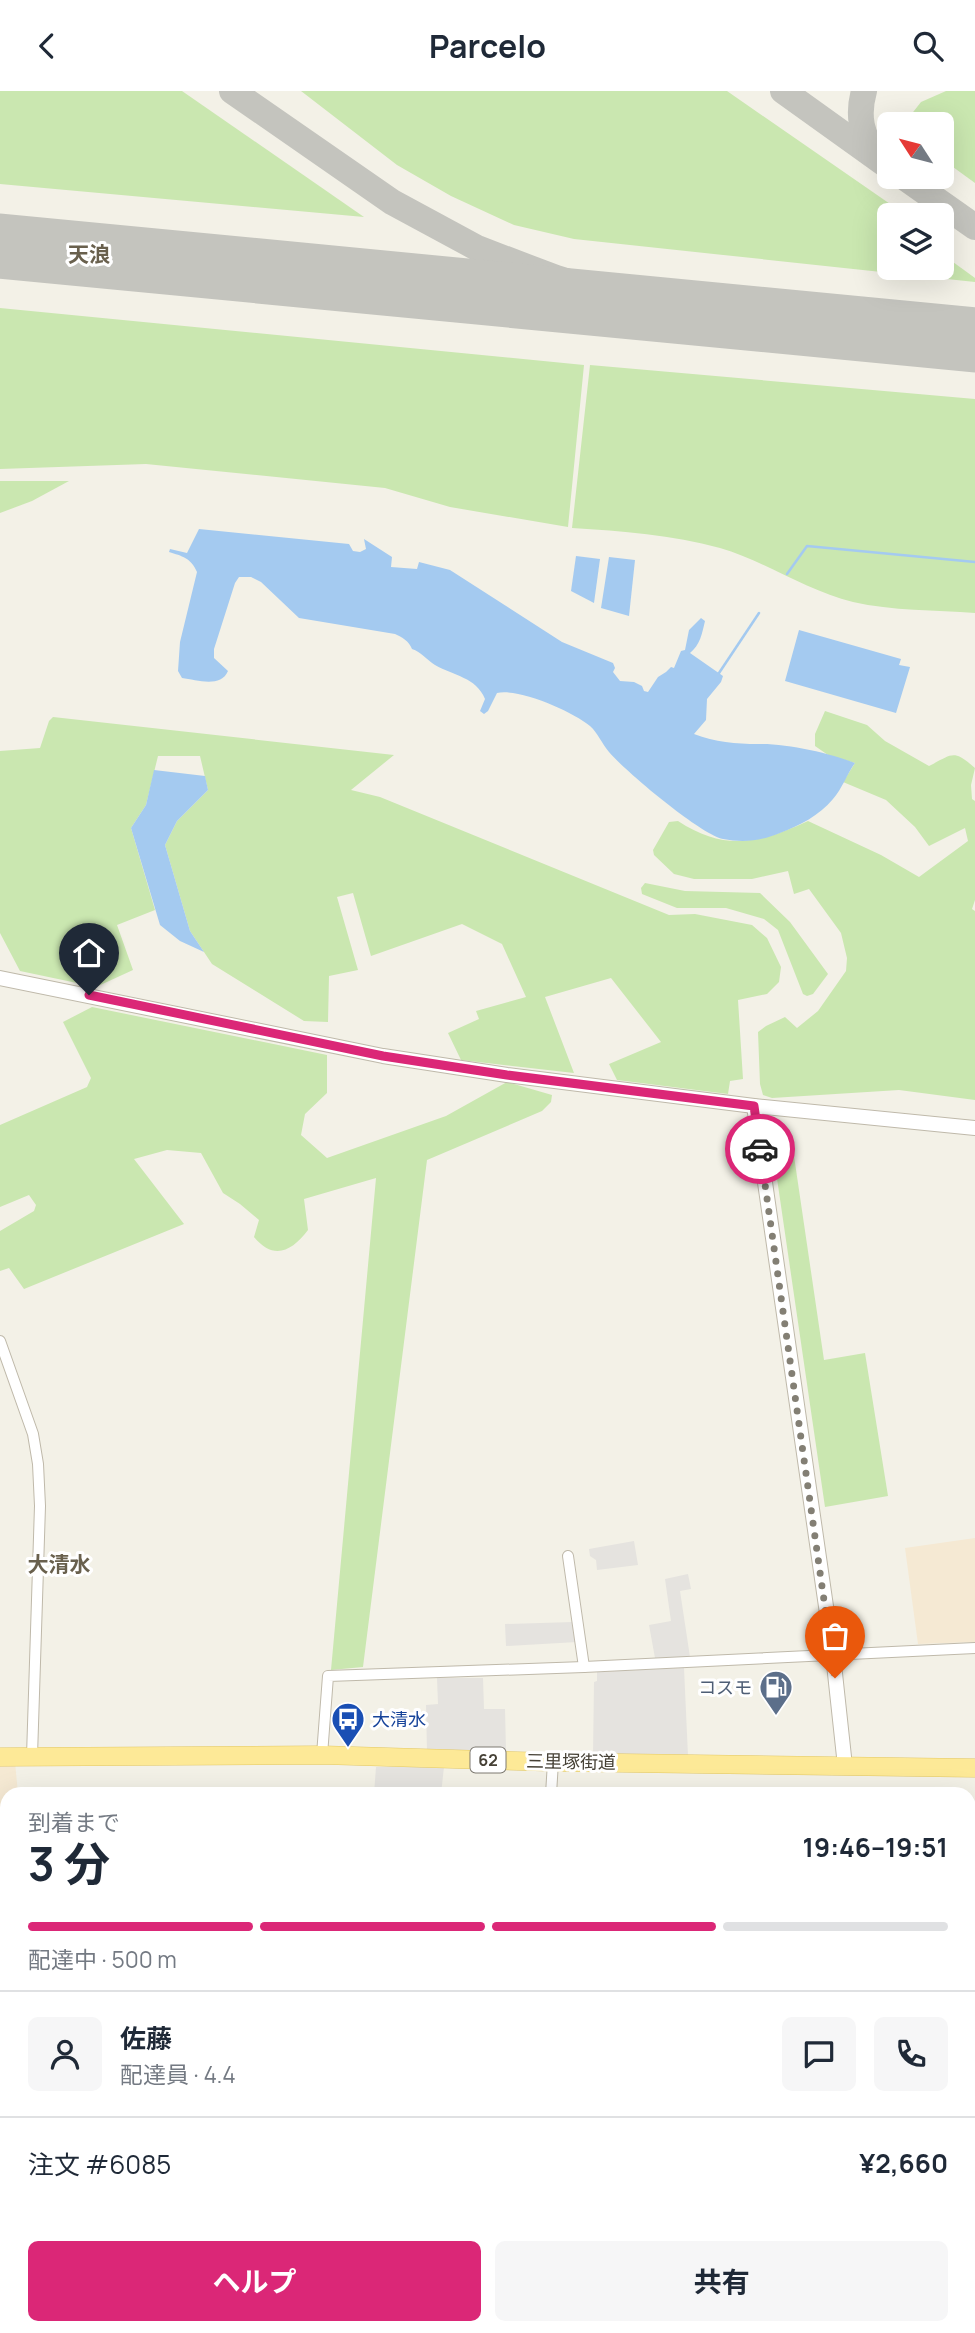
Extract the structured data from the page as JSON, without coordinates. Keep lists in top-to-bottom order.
{
  "streets": {
    "main road": ["62", "三里塚街道"]
  },
  "districts": ["天浪", "大清水"],
  "places": {
    "fuel station": ["コスモ"],
    "bus stop": ["大清水"]
  },
  "north": "top left",
  "page": {
    "header": "Parcelo",
    "heading": ["3 分", "到着まで", "19:46–19:51"],
    "panel": [
      "佐藤",
      "配達員 · 4.4",
      "注文 #6085",
      "¥2,660"
    ],
    "bar": "配達中 · 500 m",
    "buttons": ["ヘルプ", "共有"]
  }
}
